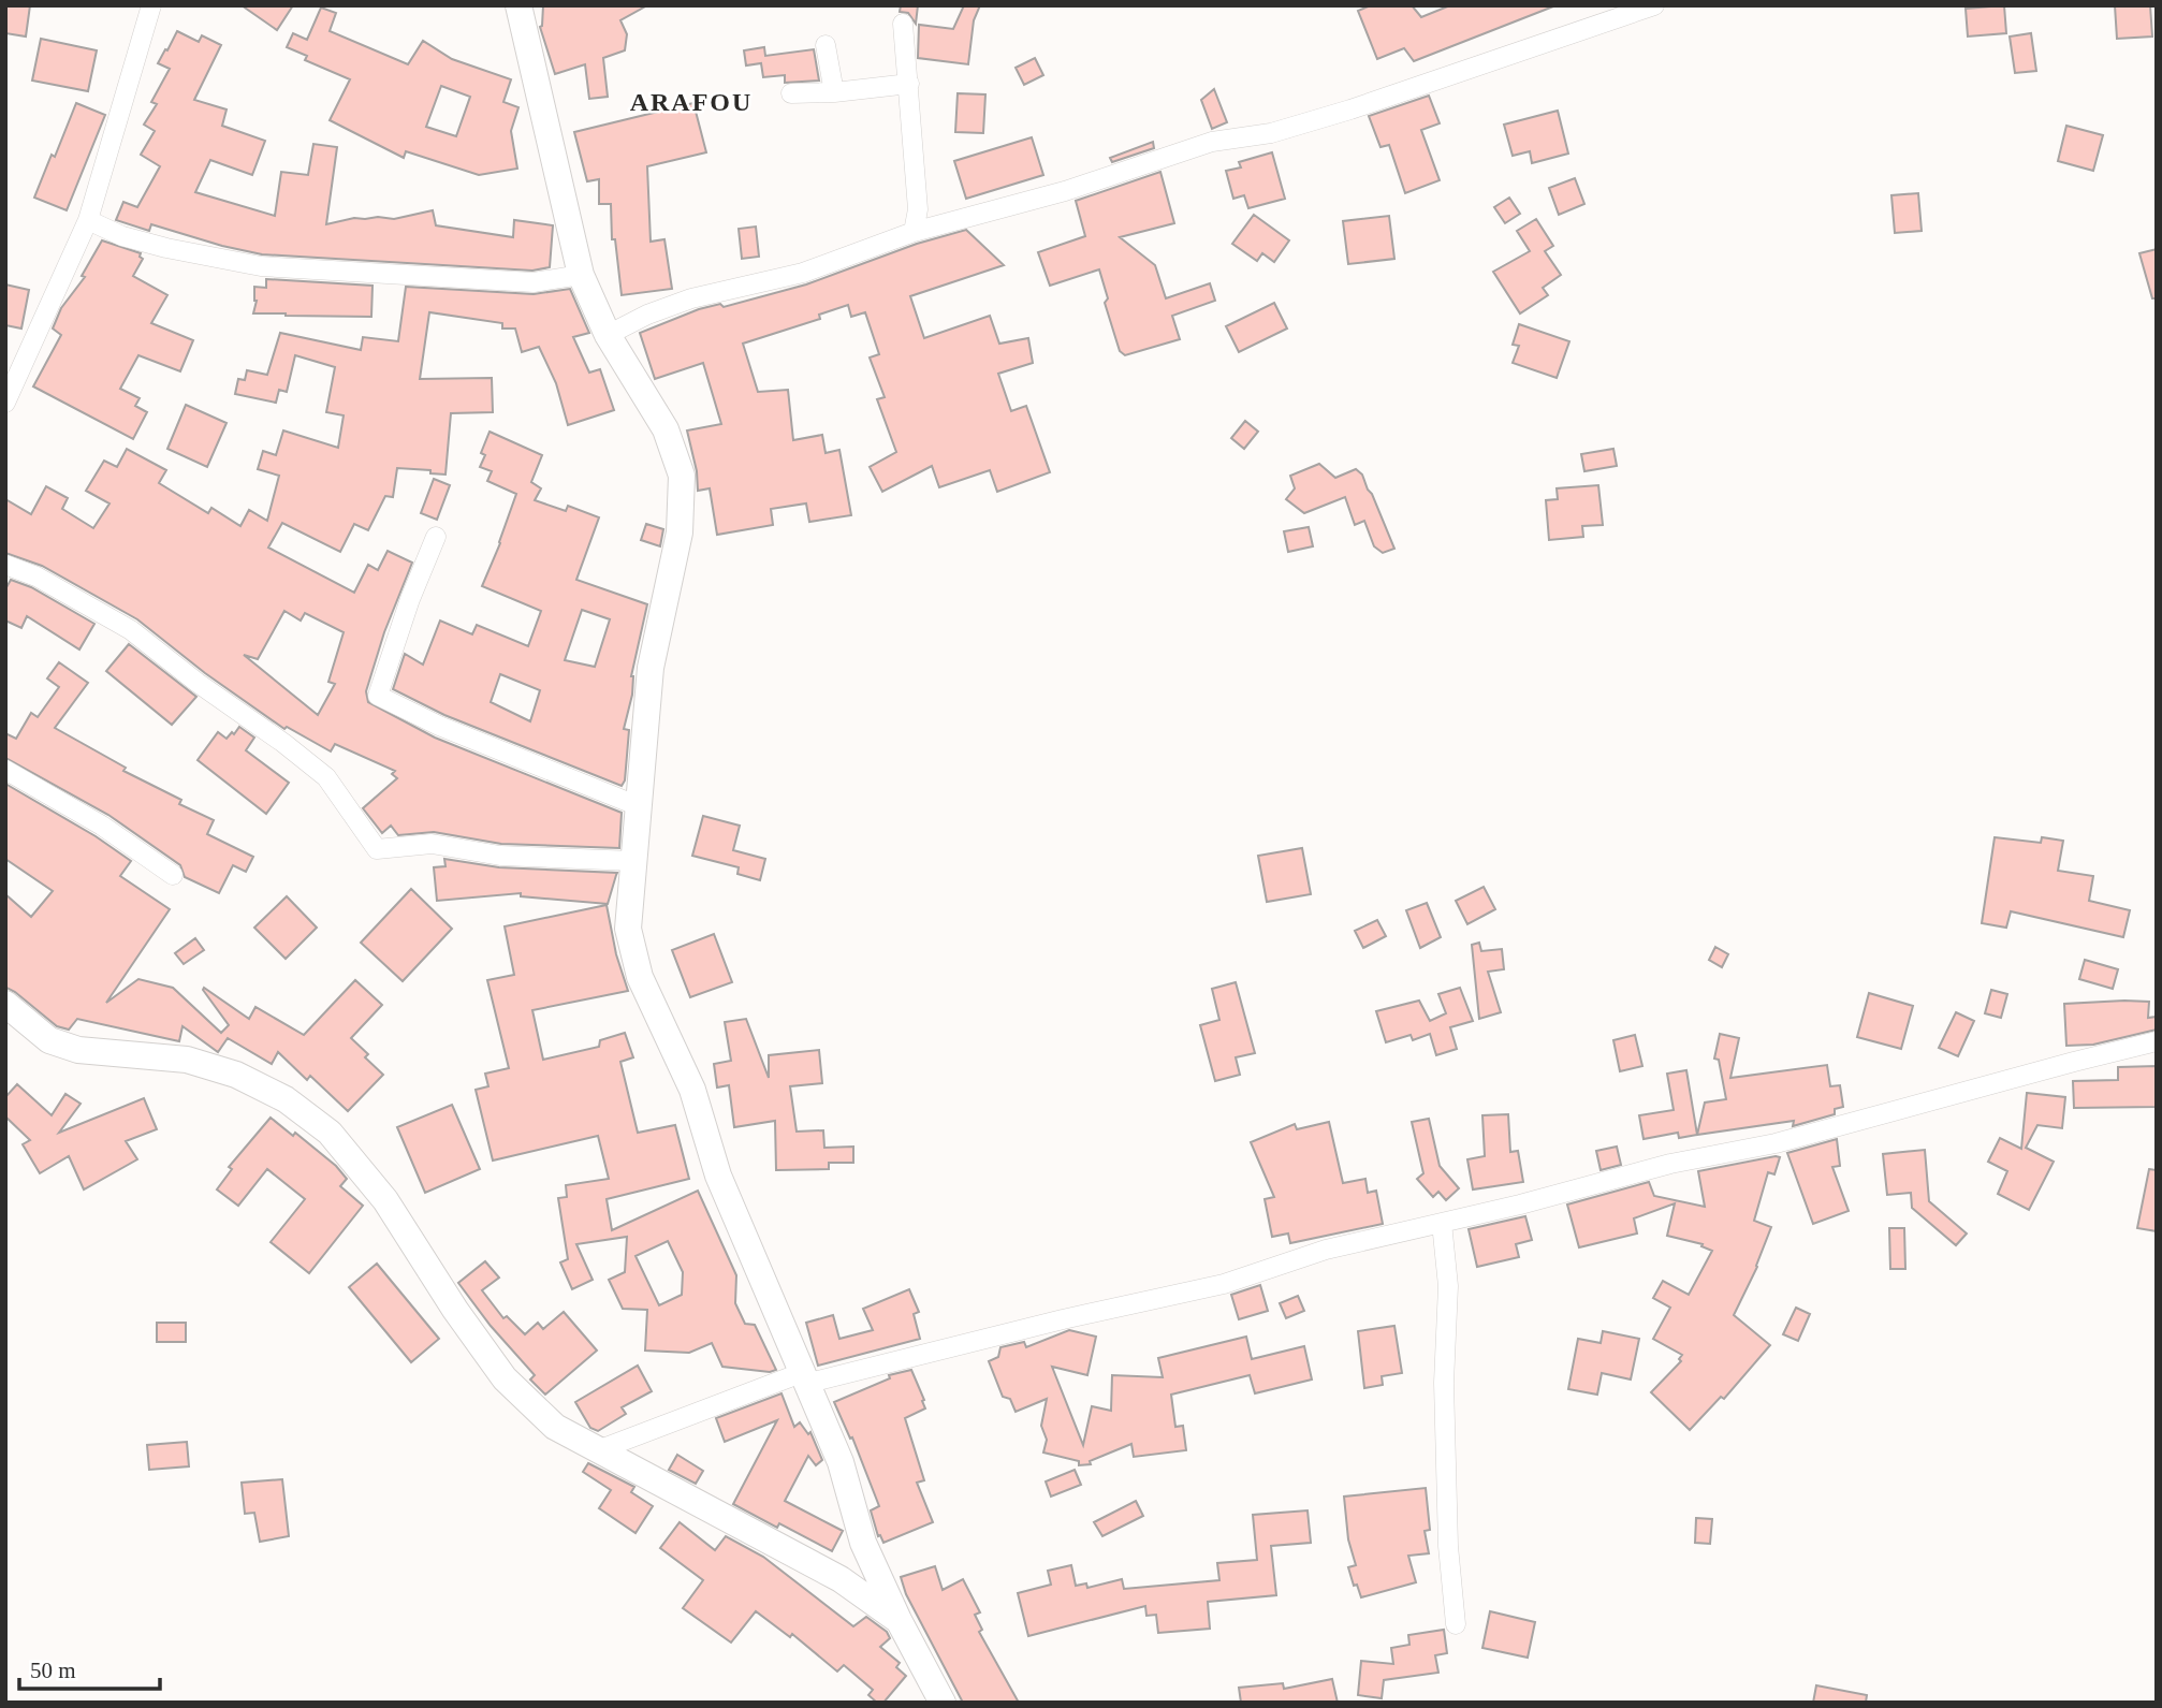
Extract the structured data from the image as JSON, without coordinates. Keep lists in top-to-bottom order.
{
  "districts": ["ARAFOU"],
  "scale_bar": "50 m"
}
